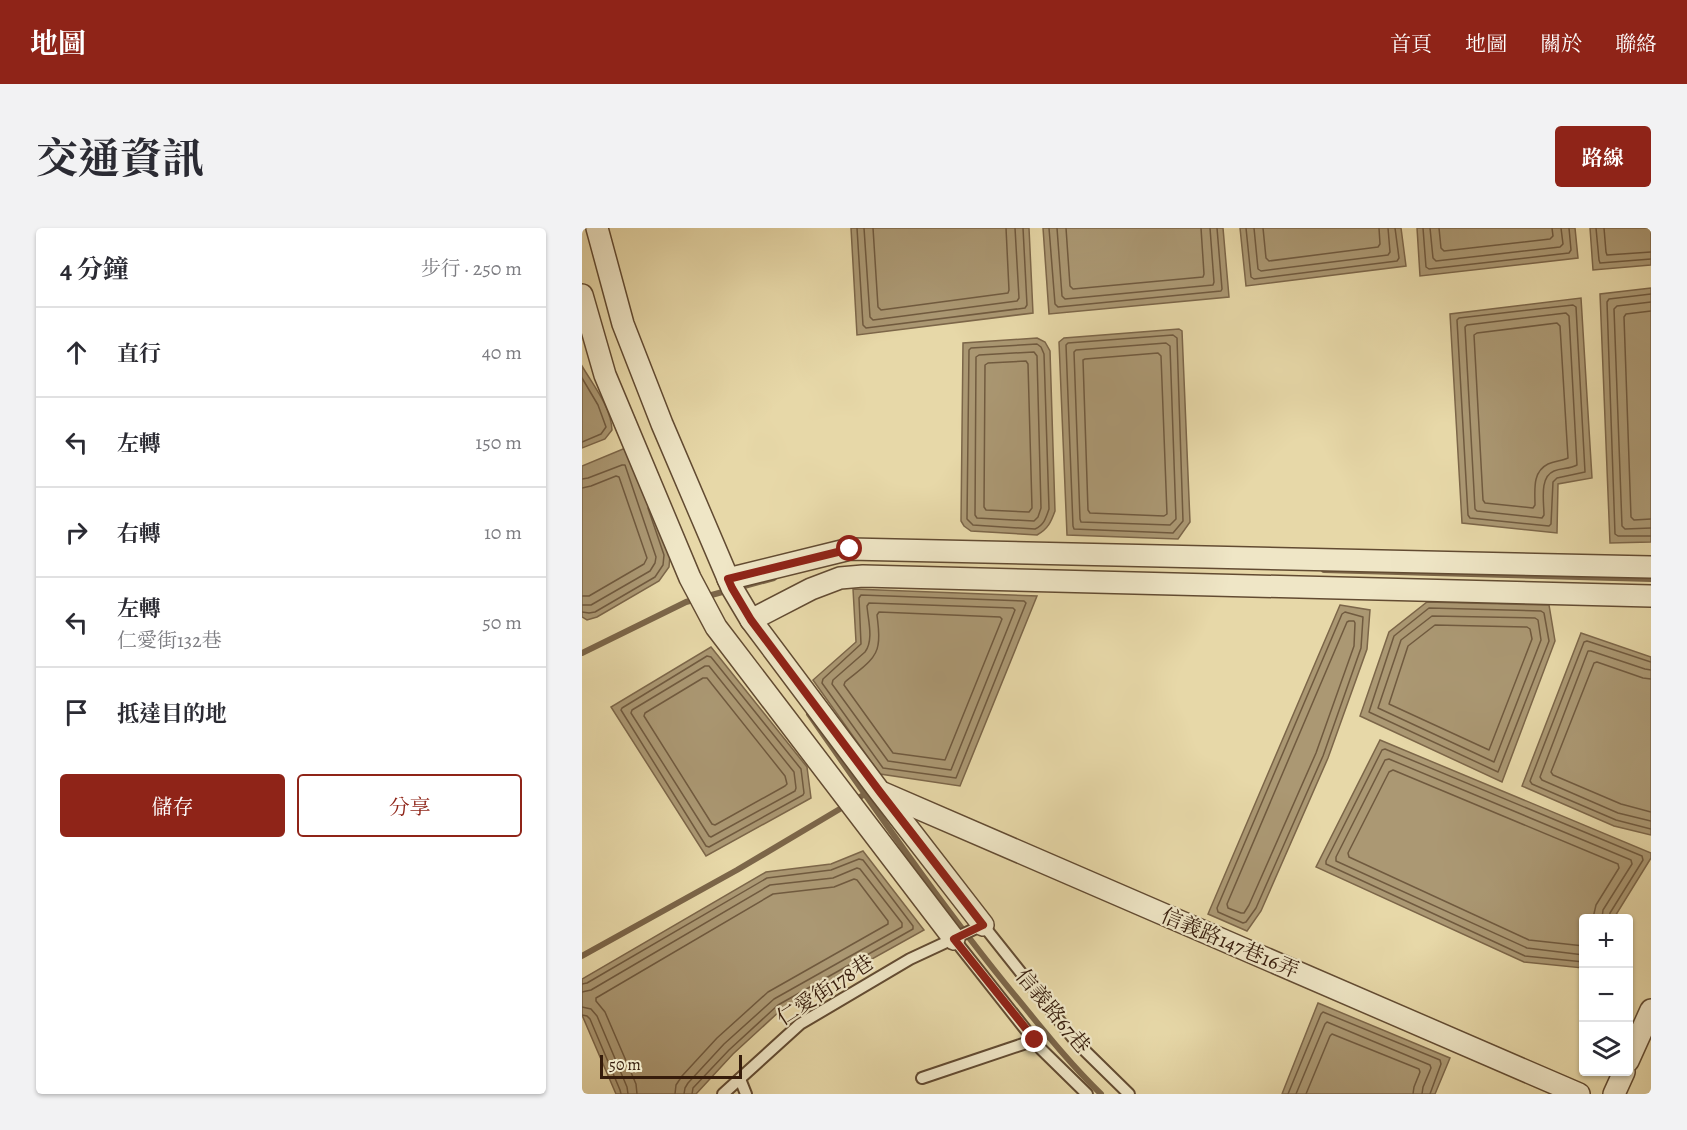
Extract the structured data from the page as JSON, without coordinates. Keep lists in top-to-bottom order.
{
  "streets": {
    "street": ["信義路147巷16弄"],
    "lane": ["仁愛街178巷", "信義路67巷"]
  },
  "crossings": [
    ["仁愛街178巷", "信義路67巷"]
  ],
  "scale_bar": "50 m",
  "page": {
    "header": "地圖",
    "nav": [
      "首頁",
      "地圖",
      "關於",
      "聯絡"
    ],
    "title": "交通資訊",
    "buttons": [
      "路線",
      ["儲存", "分享"]
    ],
    "heading": ["4 分鐘", "步行 · 250 m"],
    "list": [
      ["直行", "40 m"],
      ["左轉", "150 m"],
      ["右轉", "10 m"],
      ["左轉", "仁愛街132巷", "50 m"],
      "抵達目的地"
    ],
    "map_buttons": ["+", "−"],
    "scale": "50 m"
  }
}
